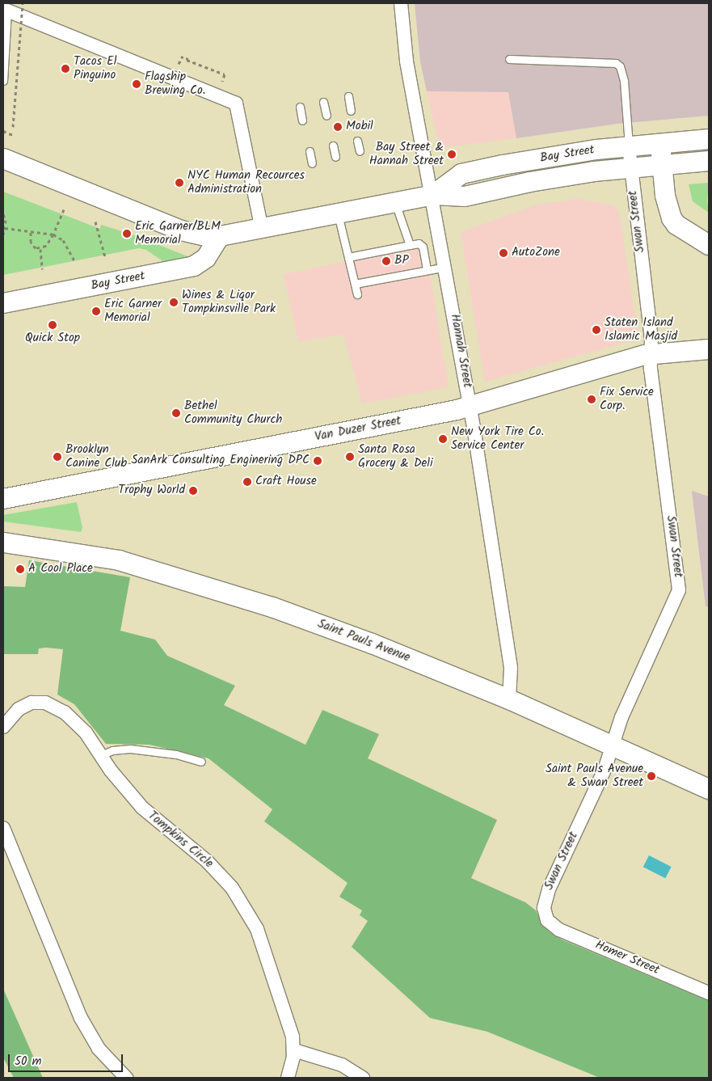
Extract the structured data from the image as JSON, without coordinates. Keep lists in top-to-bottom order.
{
  "streets": {
    "main road": ["Bay Street", "Van Duzer Street", "Saint Pauls Avenue"],
    "street": [
      "Swan Street",
      "Hannah Street",
      "Tompkins Circle",
      "Homer Street"
    ]
  },
  "crossings": [
    ["Bay Street", "Swan Street"],
    ["Bay Street", "Hannah Street"],
    ["Swan Street", "Van Duzer Street"],
    ["Swan Street", "Saint Pauls Avenue"],
    ["Swan Street", "Homer Street"],
    ["Hannah Street", "Van Duzer Street"],
    ["Hannah Street", "Saint Pauls Avenue"]
  ],
  "places": [
    "Tacos El Pinguino",
    "Flagship Brewing Co.",
    "Mobil",
    "Bay Street & Hannah Street",
    "NYC Human Recources Administration",
    "Eric Garner/BLM Memorial",
    "AutoZone",
    "BP",
    "Wines & Liqor Tompkinsville Park",
    "Eric Garner Memorial",
    "Quick Stop",
    "Staten Island Islamic Masjid",
    "Fix Service Corp.",
    "Bethel Community Church",
    "New York Tire Co. Service Center",
    "Brooklyn Canine Club",
    "Santa Rosa Grocery & Deli",
    "SanArk Consulting Enginering DPC",
    "Craft House",
    "Trophy World",
    "A Cool Place",
    "Saint Pauls Avenue & Swan Street"
  ],
  "scale_bar": "50 m"
}
